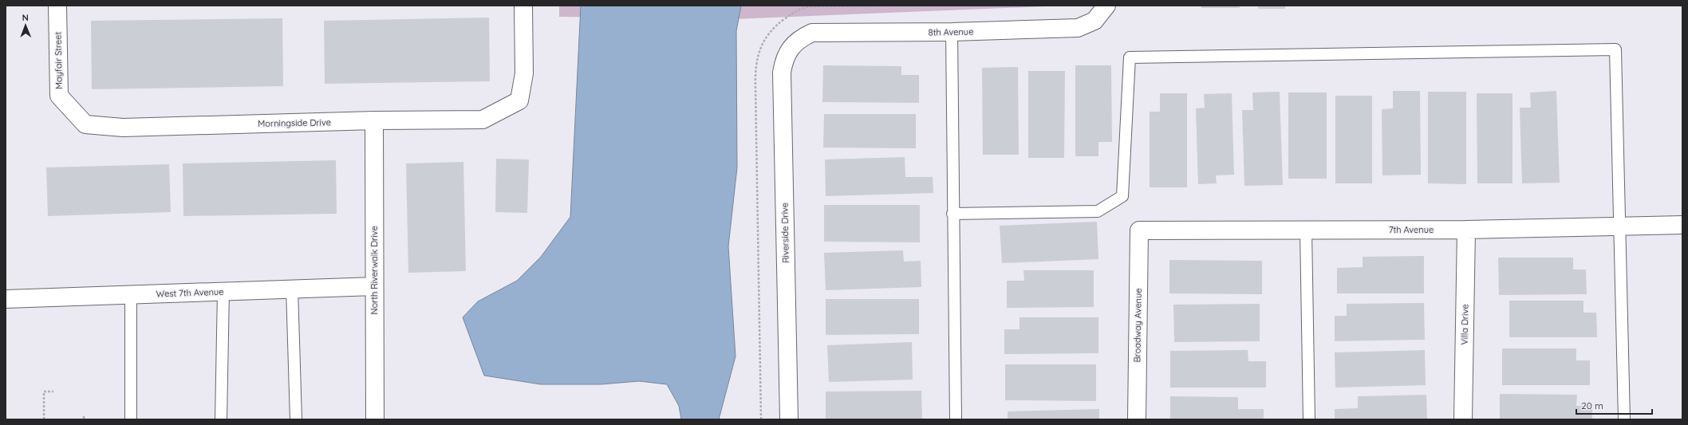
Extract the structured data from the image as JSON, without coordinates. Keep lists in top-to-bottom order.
{
  "streets": {
    "street": [
      "8th Avenue",
      "Mayfair Street",
      "Morningside Drive",
      "7th Avenue",
      "Riverside Drive",
      "North Riverwalk Drive",
      "West 7th Avenue",
      "Villa Drive",
      "Broadway Avenue"
    ]
  },
  "crossings": [
    ["8th Avenue", "Riverside Drive"],
    ["Mayfair Street", "Morningside Drive"],
    ["Morningside Drive", "North Riverwalk Drive"],
    ["7th Avenue", "Villa Drive"],
    ["7th Avenue", "Broadway Avenue"],
    ["North Riverwalk Drive", "West 7th Avenue"]
  ],
  "scale_bar": "20 m",
  "north": "top"
}
